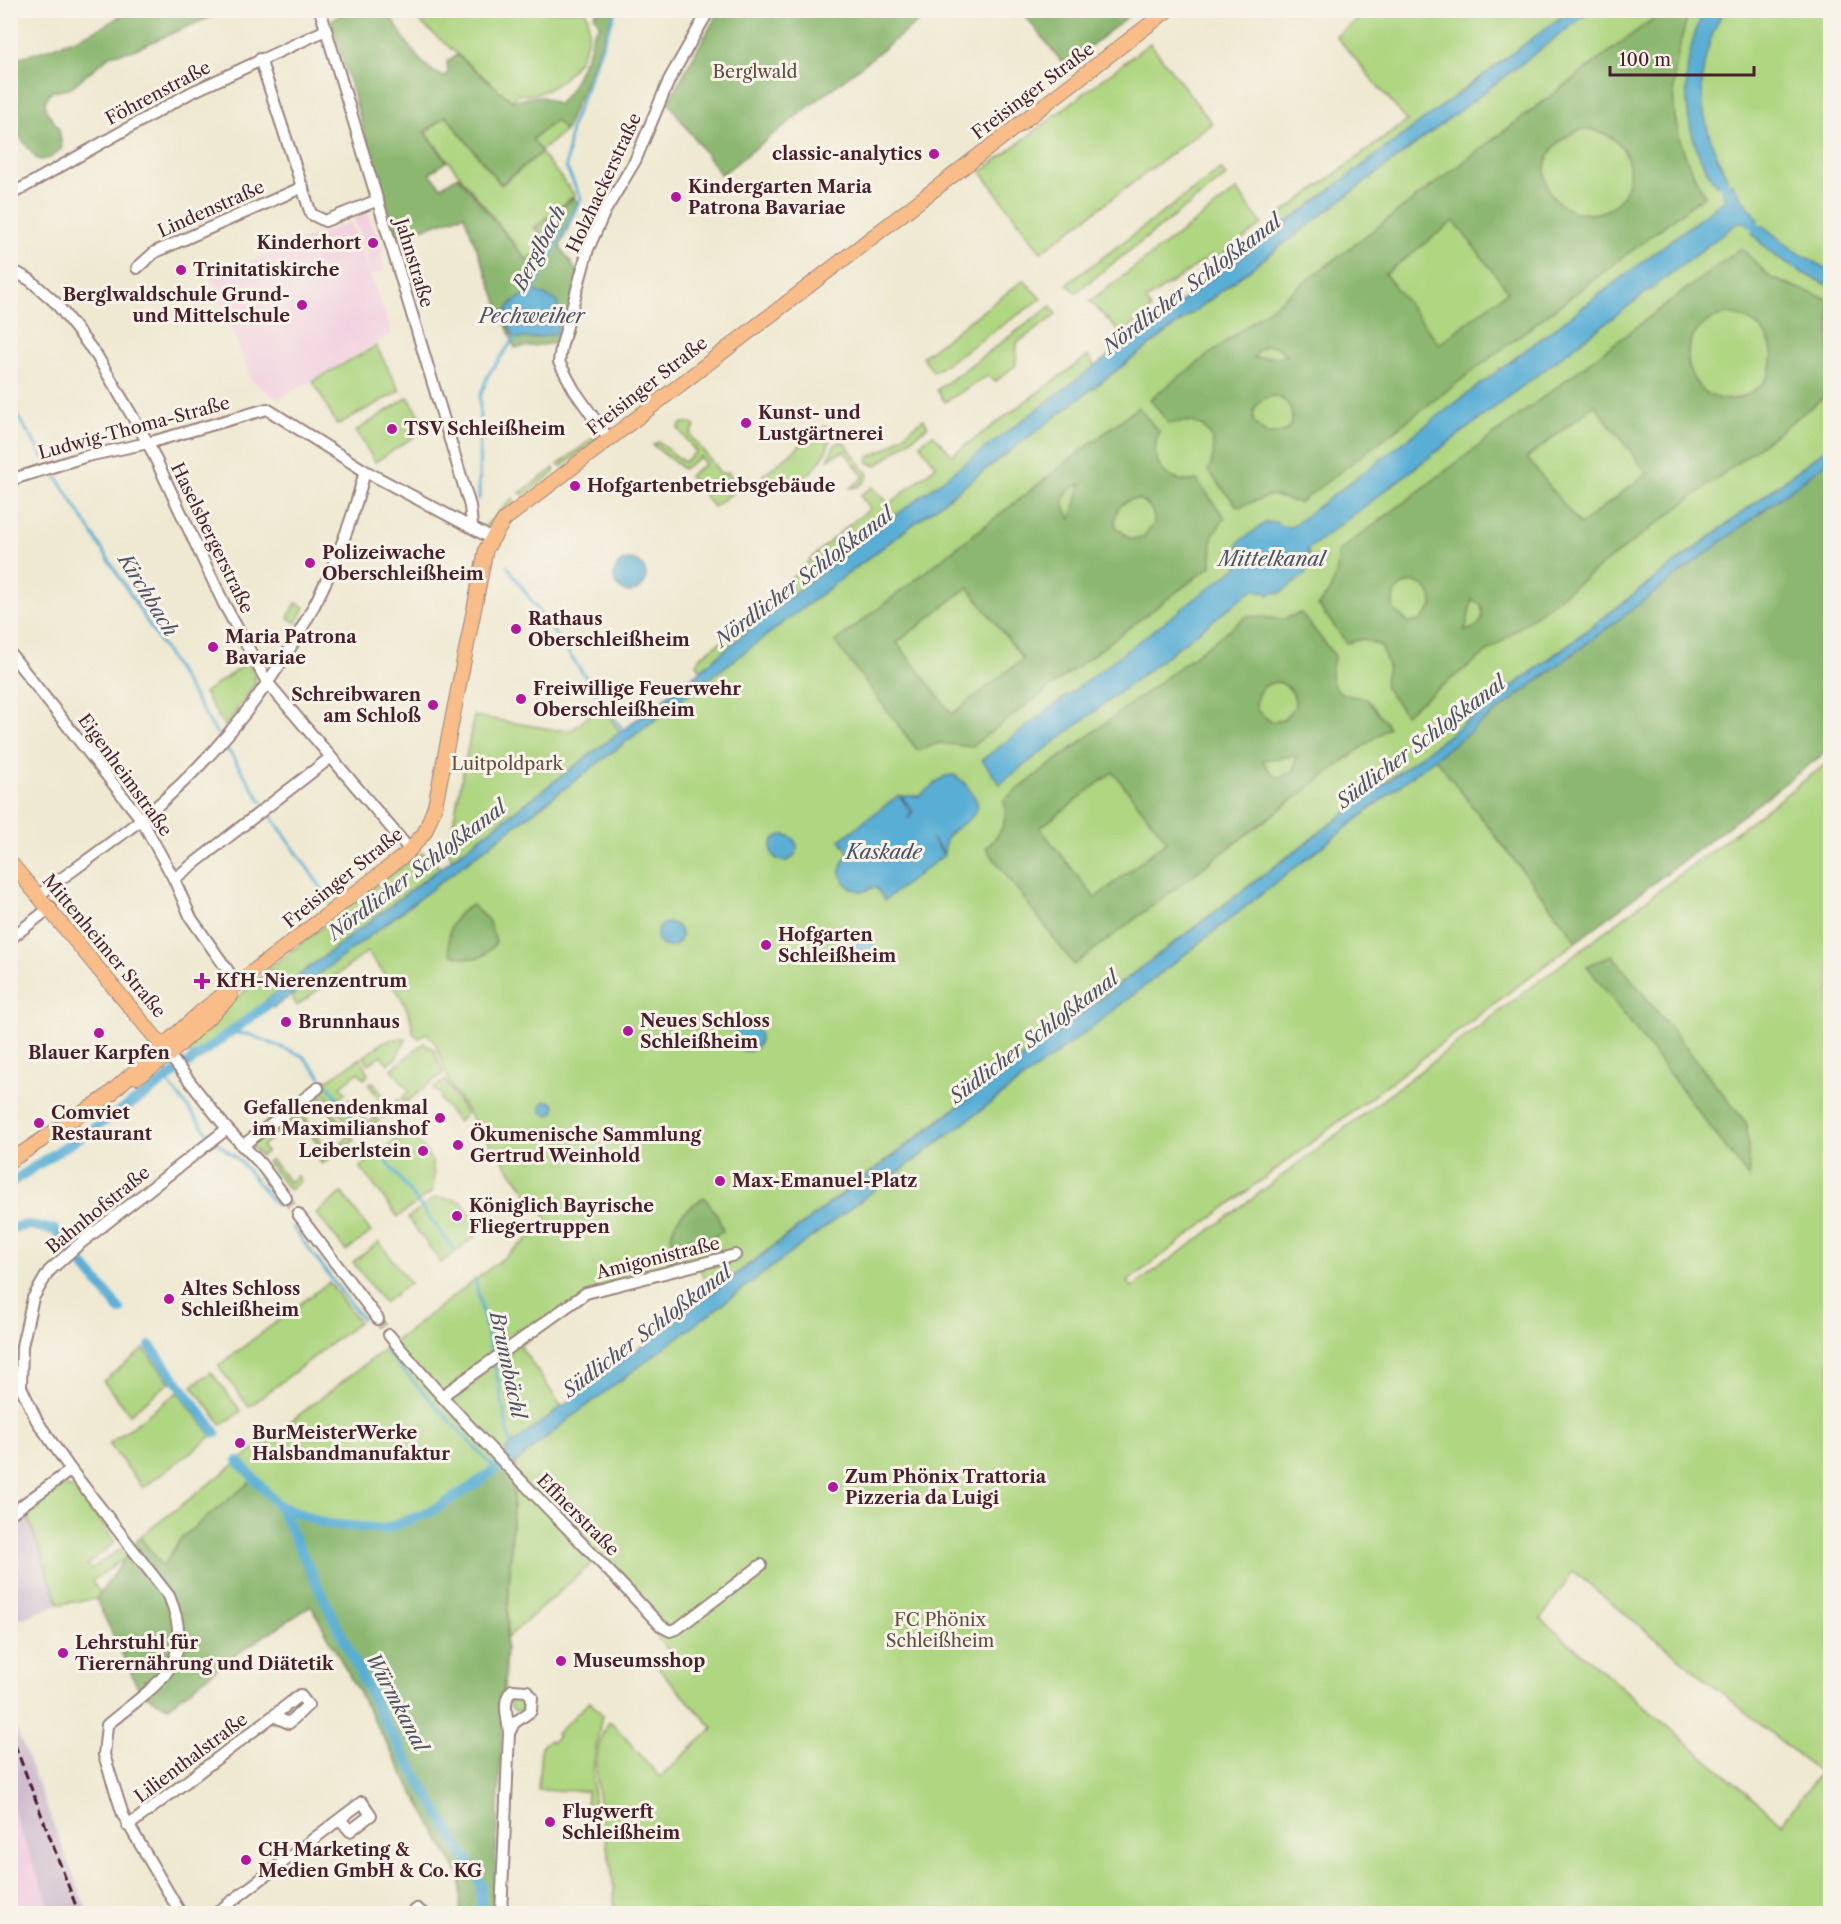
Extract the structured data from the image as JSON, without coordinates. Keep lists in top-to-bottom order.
{
  "streets": {
    "main road": ["Freisinger Straße", "Mittenheimer Straße"],
    "street": [
      "Föhrenstraße",
      "Holzhackerstraße",
      "Lindenstraße",
      "Jahnstraße",
      "Ludwig-Thoma-Straße",
      "Haselsbergerstraße",
      "Eigenheimstraße",
      "Bahnhofstraße",
      "Amigonistraße",
      "Effnerstraße",
      "Lilienthalstraße"
    ]
  },
  "crossings": [
    ["Freisinger Straße", "Holzhackerstraße"],
    ["Freisinger Straße", "Haselsbergerstraße"],
    ["Freisinger Straße", "Eigenheimstraße"],
    ["Freisinger Straße", "Mittenheimer Straße"],
    ["Föhrenstraße", "Jahnstraße"],
    ["Ludwig-Thoma-Straße", "Haselsbergerstraße"],
    ["Bahnhofstraße", "Lilienthalstraße"],
    ["Amigonistraße", "Effnerstraße"]
  ],
  "water": [
    "Berglbach",
    "Nördlicher Schloßkanal",
    "Pechweiher",
    "Mittelkanal",
    "Kirchbach",
    "Südlicher Schloßkanal",
    "Kaskade",
    "Brunnbächl",
    "Würmkanal"
  ],
  "parks": ["Berglwald", "Luitpoldpark", "FC Phönix Schleißheim"],
  "places": {
    "other": [
      "classic-analytics",
      "Kindergarten Maria Patrona Bavariae",
      "Kinderhort",
      "Trinitatiskirche",
      "Berglwaldschule Grund- und Mittelschule",
      "Kunst- und Lustgärtnerei",
      "TSV Schleißheim",
      "Hofgartenbetriebsgebäude",
      "Polizeiwache Oberschleißheim",
      "Rathaus Oberschleißheim",
      "Maria Patrona Bavariae",
      "Freiwillige Feuerwehr Oberschleißheim",
      "Schreibwaren am Schloß",
      "Hofgarten Schleißheim",
      "Brunnhaus",
      "Neues Schloss Schleißheim",
      "Blauer Karpfen",
      "Gefallenendenkmal im Maximilianshof",
      "Comviet Restaurant",
      "Ökumenische Sammlung Gertrud Weinhold",
      "Leiberlstein",
      "Max-Emanuel-Platz",
      "Königlich Bayrische Fliegertruppen",
      "Altes Schloss Schleißheim",
      "BurMeisterWerke Halsbandmanufaktur",
      "Zum Phönix Trattoria Pizzeria da Luigi",
      "Lehrstuhl für Tierernährung und Diätetik",
      "Museumsshop",
      "Flugwerft Schleißheim",
      "CH Marketing & Medien GmbH & Co. KG"
    ],
    "health": ["KfH-Nierenzentrum"]
  },
  "scale_bar": "100 m"
}
